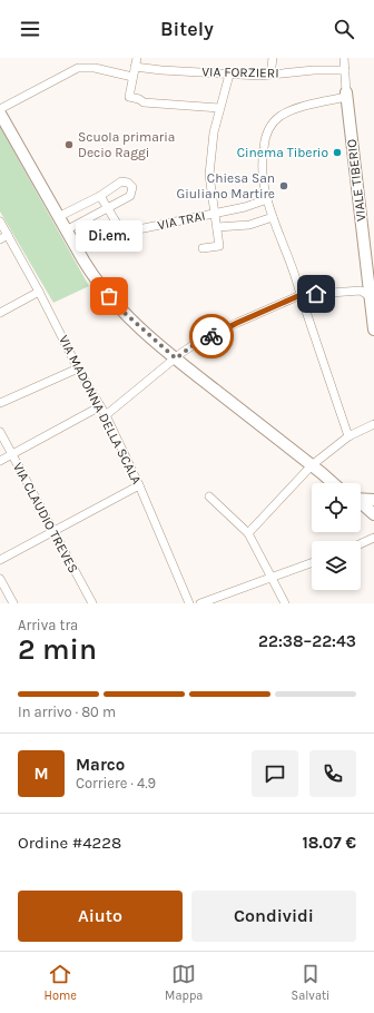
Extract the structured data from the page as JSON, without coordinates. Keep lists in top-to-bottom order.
{
  "streets": {
    "main road": ["VIALE TIBERIO"],
    "street": [
      "VIA FORZIERI",
      "VIA TRAI",
      "VIA MADONNA DELLA SCALA",
      "VIA CLAUDIO TREVES"
    ]
  },
  "crossings": [
    ["VIA FORZIERI", "VIALE TIBERIO"]
  ],
  "places": [
    "Scuola primaria Decio Raggi",
    "Cinema Tiberio",
    "Chiesa San Giuliano Martire",
    "Di.em."
  ],
  "page": {
    "header": "Bitely",
    "bubble": "Di.em.",
    "heading": ["2 min", "Arriva tra", "22:38–22:43"],
    "panel": [
      "Marco",
      "Corriere · 4.9",
      "Ordine #4228",
      "18.07 €"
    ],
    "bar": "In arrivo · 80 m",
    "round": "M",
    "buttons": ["Aiuto", "Condividi"],
    "tabs": ["Home", "Mappa", "Salvati"]
  }
}
